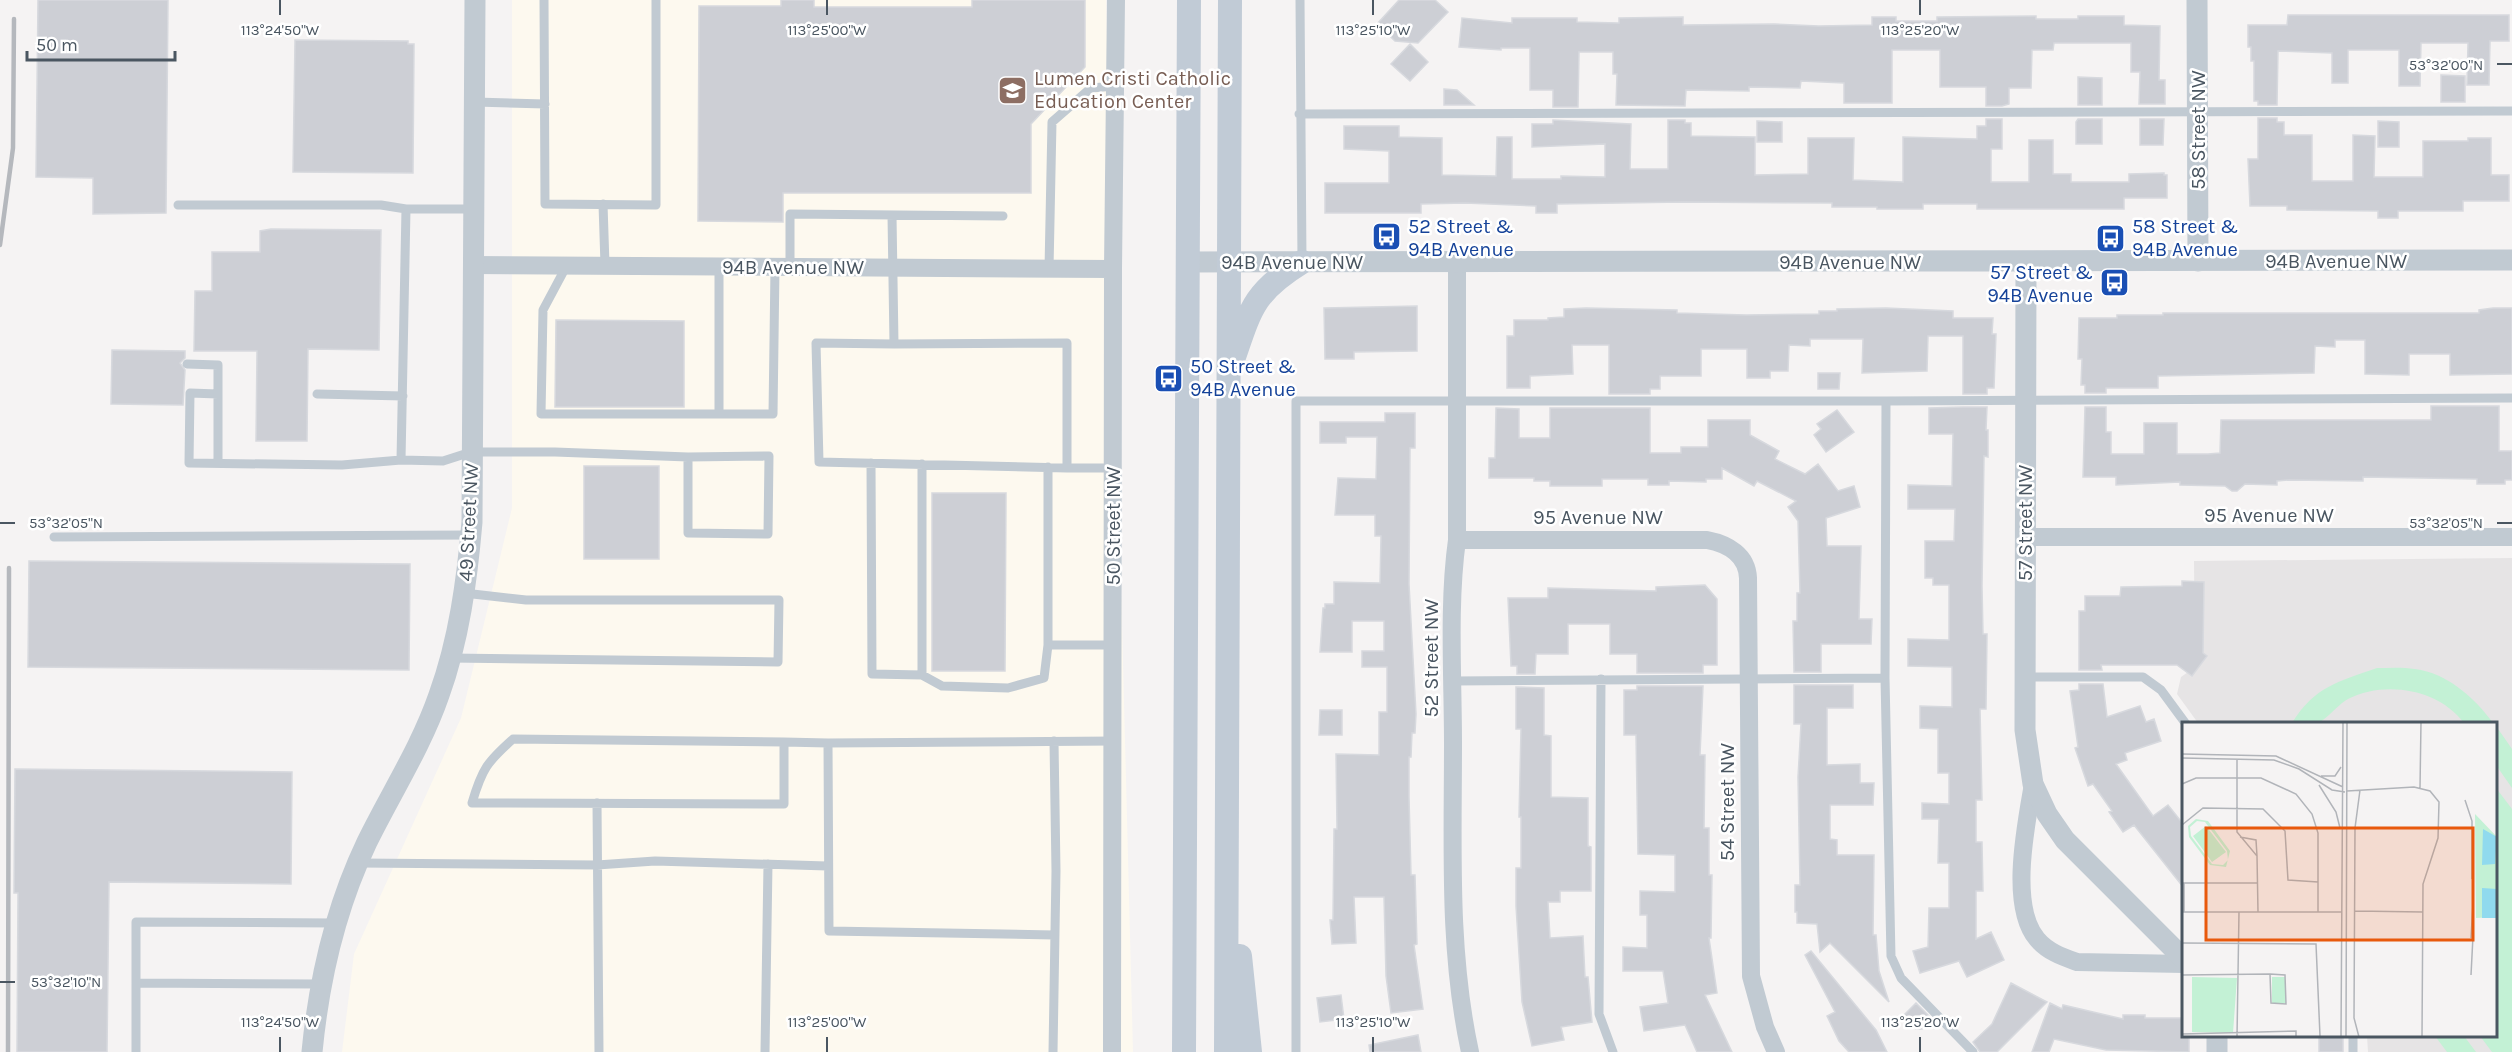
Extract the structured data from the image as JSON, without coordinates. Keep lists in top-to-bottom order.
{
  "streets": {
    "street": [
      "58 Street NW",
      "94B Avenue NW",
      "95 Avenue NW",
      "49 Street NW",
      "57 Street NW",
      "50 Street NW",
      "52 Street NW",
      "54 Street NW"
    ]
  },
  "crossings": [
    ["58 Street NW", "94B Avenue NW"],
    ["94B Avenue NW", "49 Street NW"],
    ["94B Avenue NW", "57 Street NW"],
    ["94B Avenue NW", "50 Street NW"],
    ["94B Avenue NW", "52 Street NW"],
    ["95 Avenue NW", "57 Street NW"],
    ["95 Avenue NW", "52 Street NW"],
    ["95 Avenue NW", "54 Street NW"]
  ],
  "places": {
    "school or university": ["Lumen Cristi Catholic Education Center"],
    "bus stop": [
      "52 Street & 94B Avenue",
      "58 Street & 94B Avenue",
      "57 Street & 94B Avenue",
      "50 Street & 94B Avenue"
    ]
  },
  "scale_bar": "50 m",
  "coordinates": [
    "113°24'50\"W",
    "113°25'00\"W",
    "113°25'10\"W",
    "113°25'20\"W",
    "53°32'00\"N",
    "53°32'05\"N",
    "53°32'10\"N"
  ]
}
